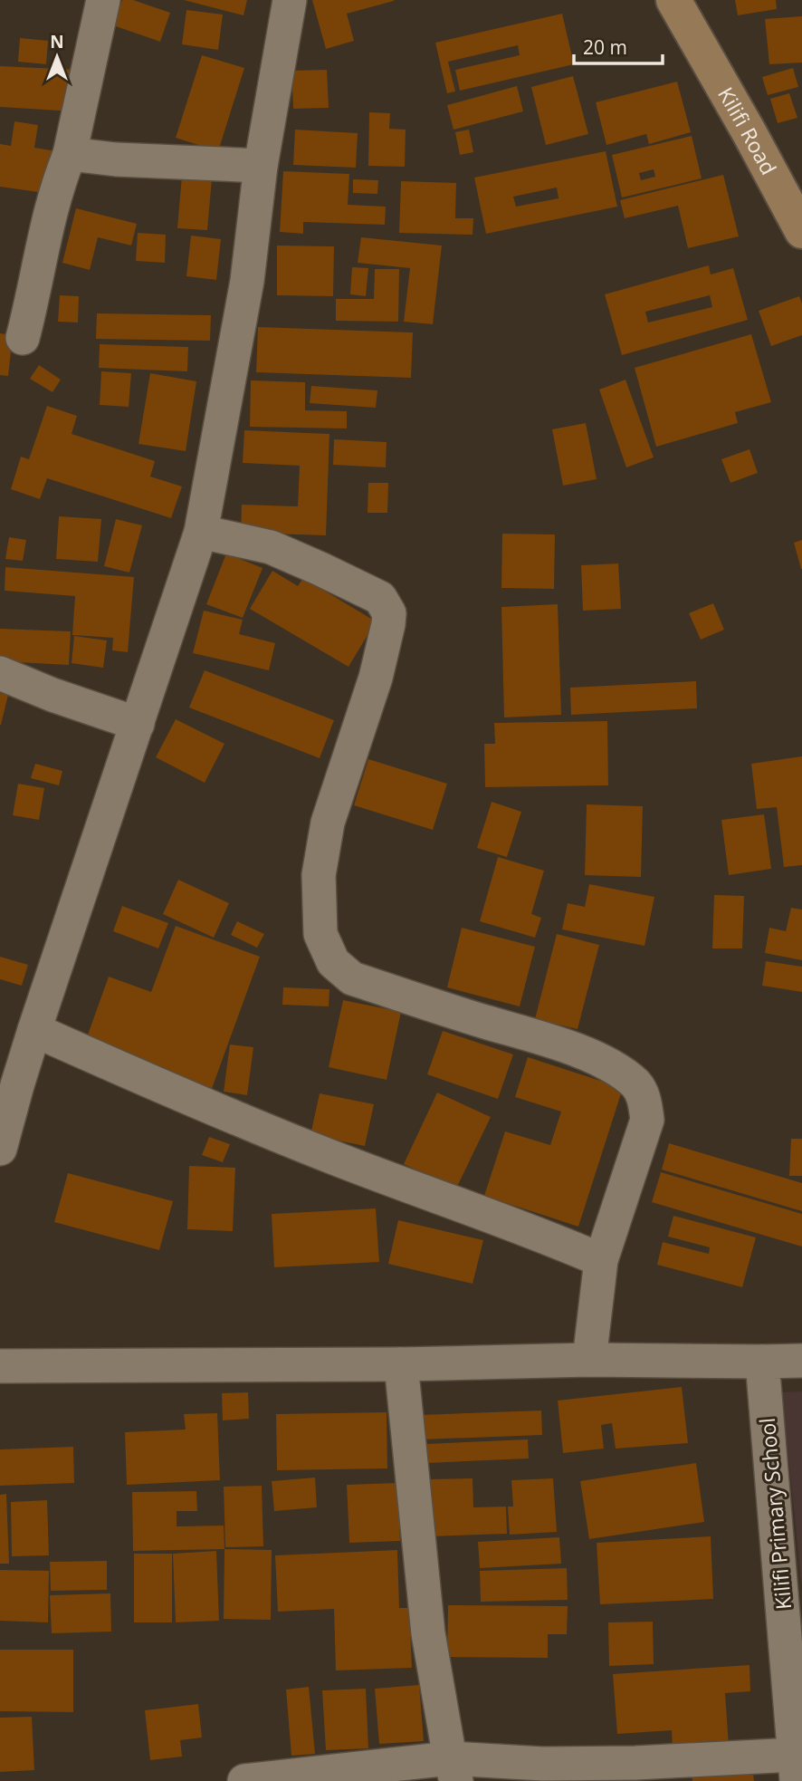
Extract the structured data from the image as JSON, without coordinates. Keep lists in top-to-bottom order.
{
  "streets": {
    "street": ["Kilifi Road", "Kilifi Primary School"]
  },
  "scale_bar": "20 m",
  "north": "top"
}
